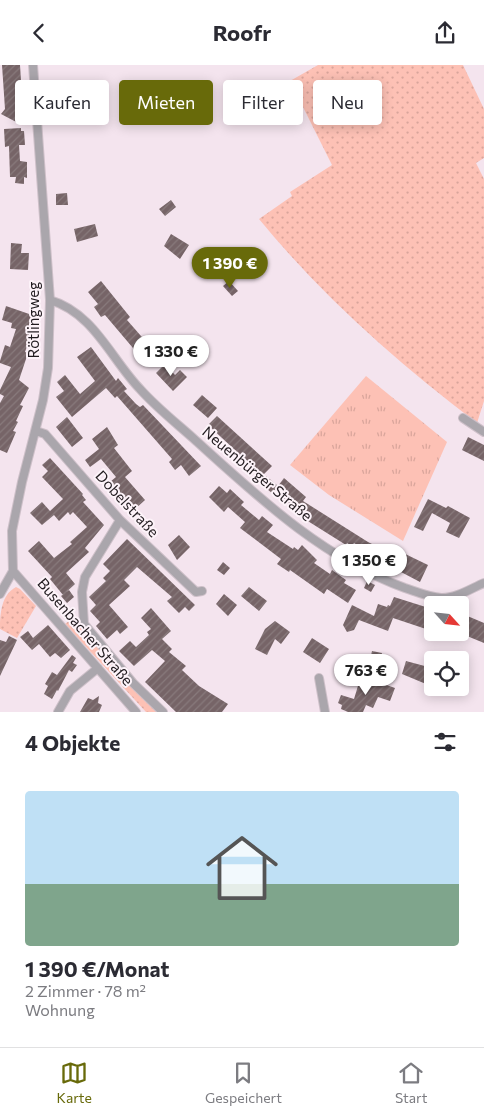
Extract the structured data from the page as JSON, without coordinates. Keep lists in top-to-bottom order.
{
  "streets": {
    "street": [
      "Rötlingweg",
      "Neuenbürger Straße",
      "Dobelstraße",
      "Busenbacher Straße"
    ]
  },
  "crossings": [
    ["Rötlingweg", "Neuenbürger Straße"],
    ["Rötlingweg", "Dobelstraße"],
    ["Rötlingweg", "Busenbacher Straße"]
  ],
  "north": "bottom right",
  "page": {
    "header": "Roofr",
    "chip": [
      "Kaufen",
      "Mieten",
      "Filter",
      "Neu"
    ],
    "price": [
      "1 390 €",
      "1 330 €",
      "1 350 €",
      "763 €"
    ],
    "heading": "4 Objekte",
    "list": [
      {
        "name": "1 390 €/Monat",
        "note": "2 Zimmer · 78 m² · Wohnung"
      }
    ],
    "tabs": ["Karte", "Gespeichert", "Start"]
  }
}
